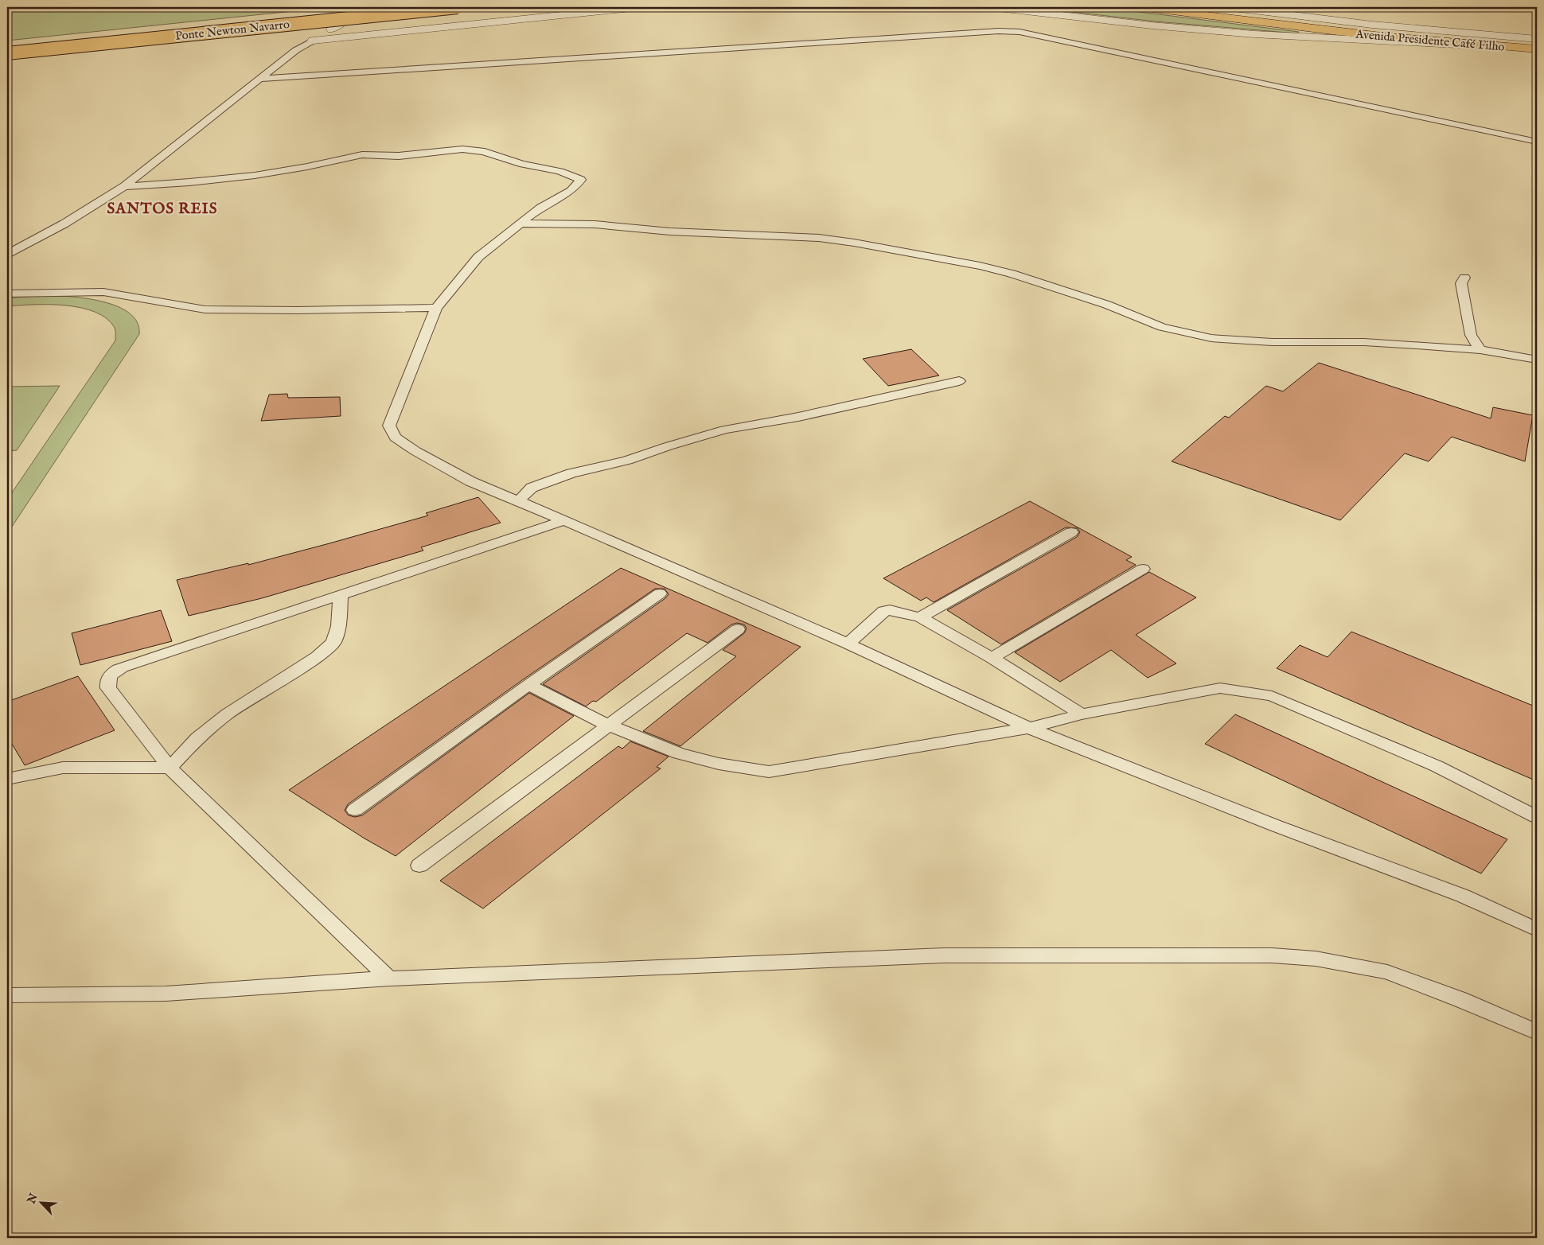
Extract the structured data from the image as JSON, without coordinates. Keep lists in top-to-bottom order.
{
  "streets": {
    "main road": ["Ponte Newton Navarro", "Avenida Presidente Café Filho"]
  },
  "districts": ["SANTOS REIS"],
  "north": "top left"
}
